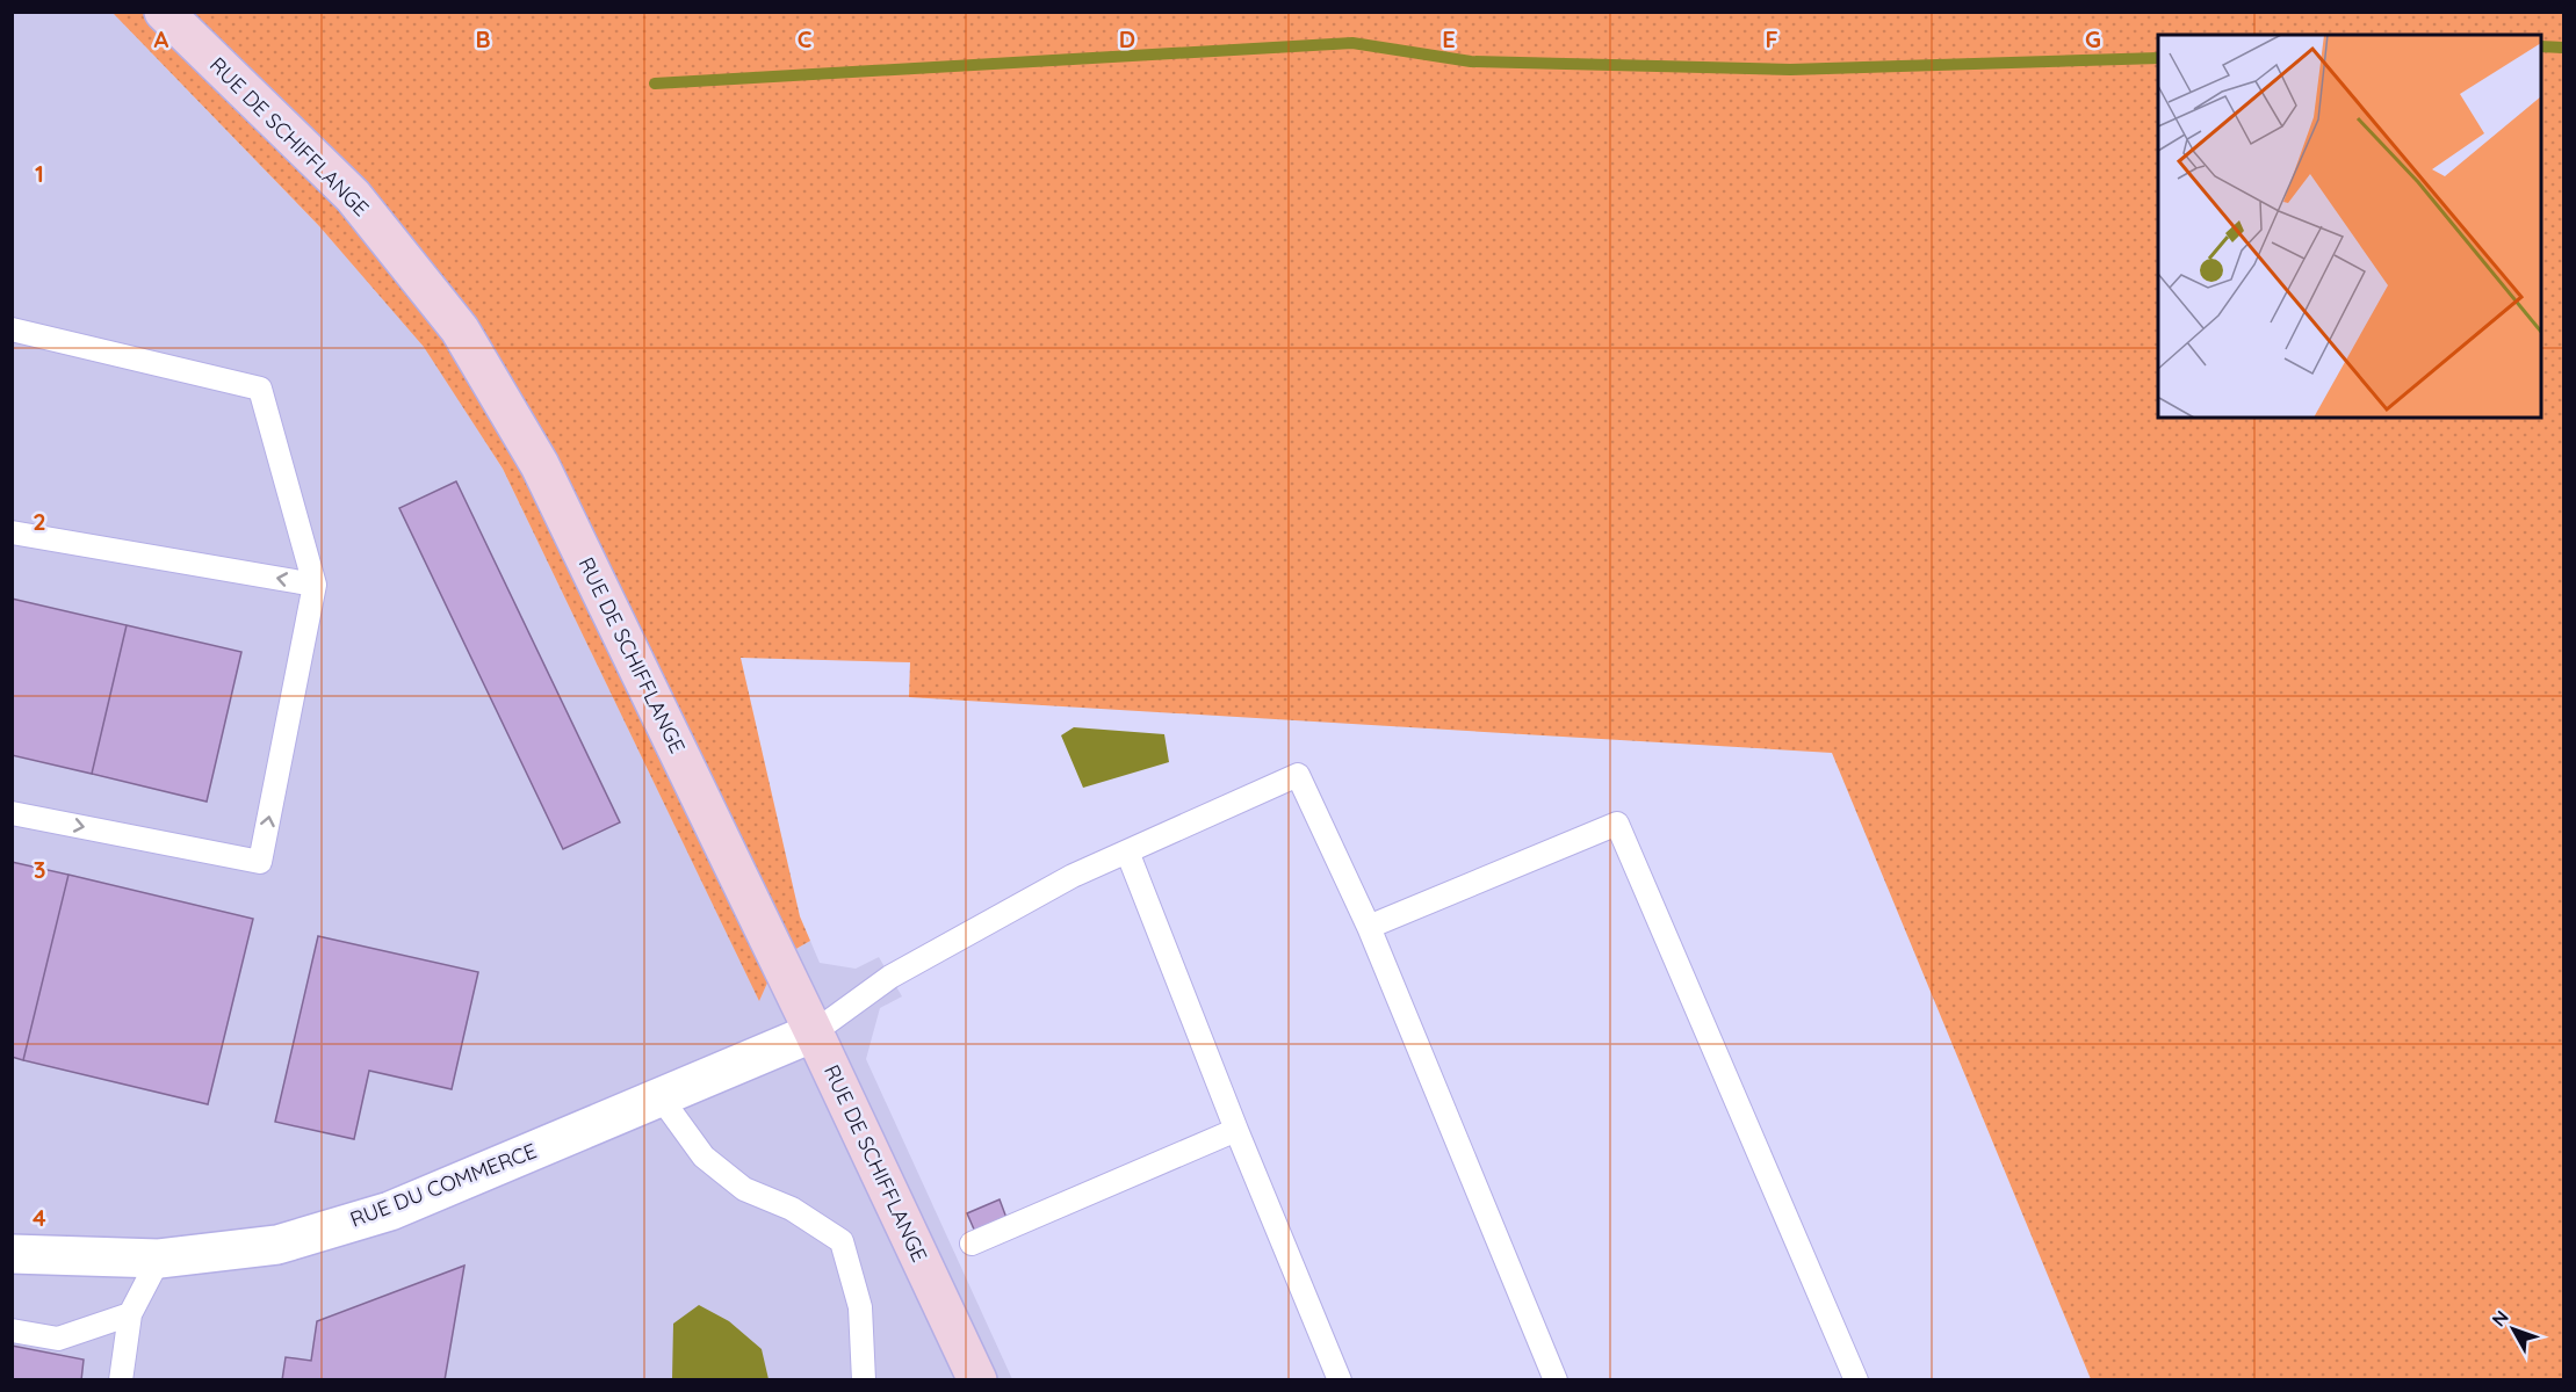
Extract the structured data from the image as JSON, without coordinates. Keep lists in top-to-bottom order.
{
  "streets": {
    "main road": ["RUE DE SCHIFFLANGE"],
    "street": ["RUE DU COMMERCE"]
  },
  "crossings": [
    ["RUE DE SCHIFFLANGE", "RUE DU COMMERCE"]
  ],
  "north": "top left",
  "grid": {
    "columns": [
      "A",
      "B",
      "C",
      "D",
      "E",
      "F",
      "G"
    ],
    "rows": [
      "1",
      "2",
      "3",
      "4"
    ]
  }
}
